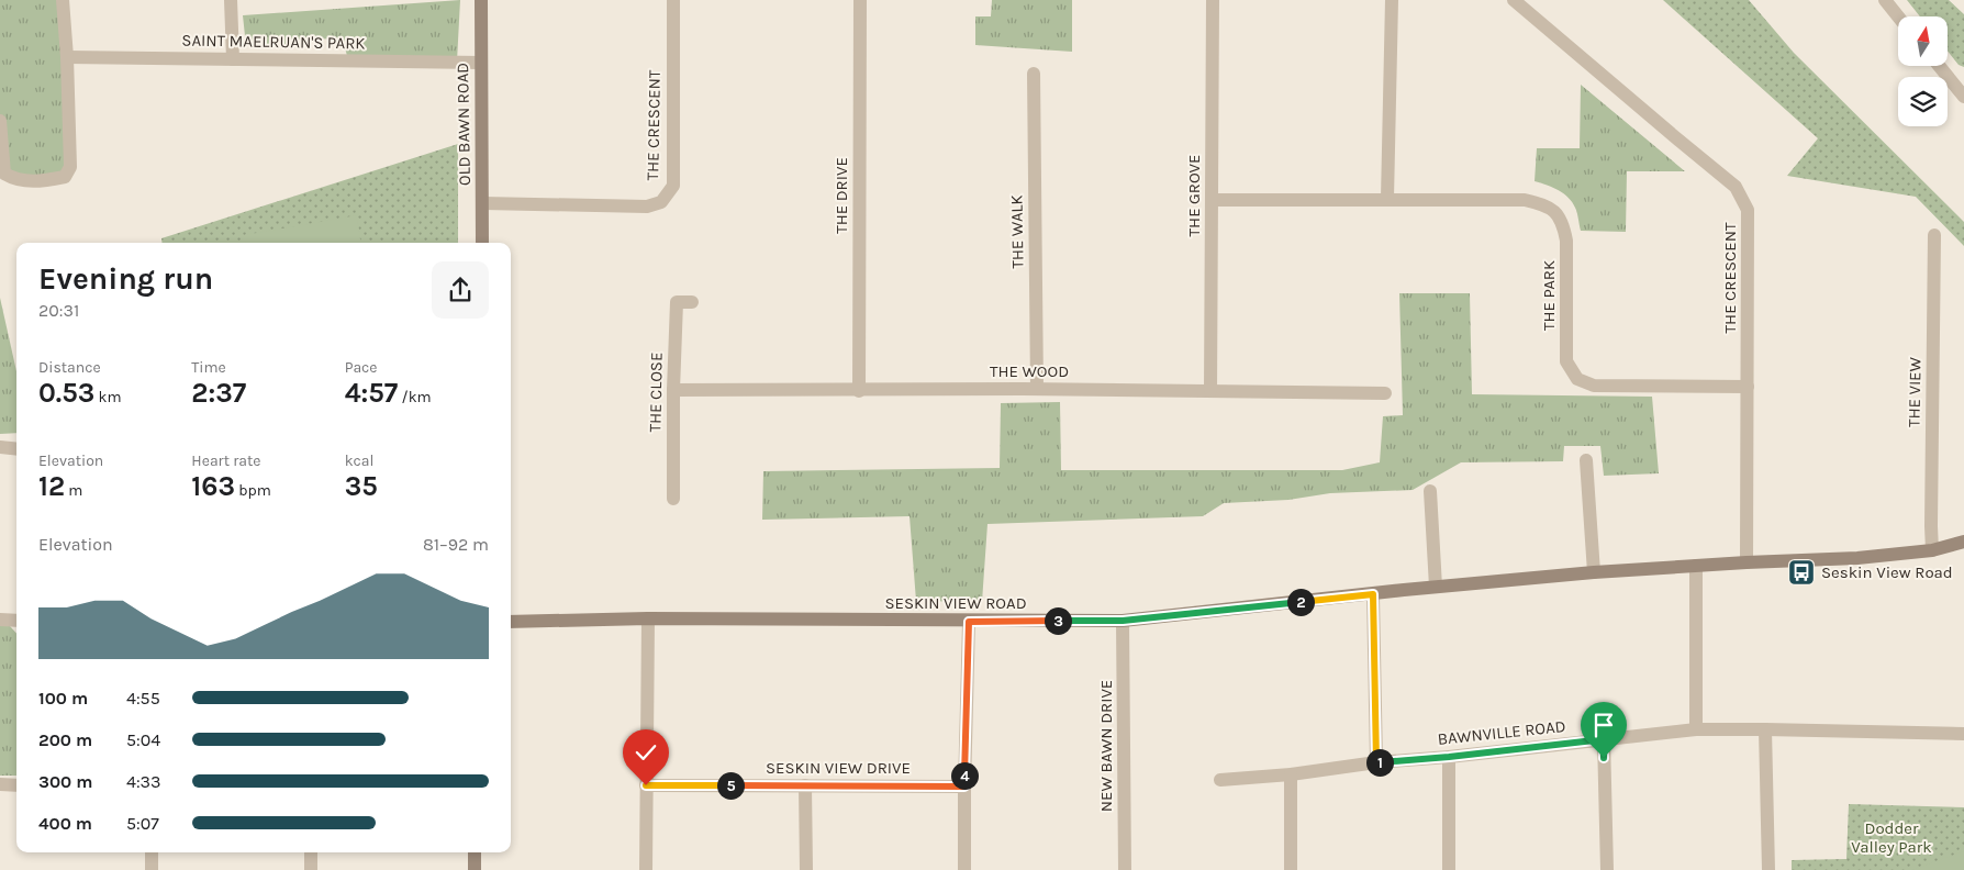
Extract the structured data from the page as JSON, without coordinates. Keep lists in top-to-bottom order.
{
  "streets": {
    "street": [
      "SAINT MAELRUAN'S PARK",
      "OLD BAWN ROAD",
      "THE CRESCENT",
      "THE DRIVE",
      "THE GROVE",
      "THE WALK",
      "THE PARK",
      "THE WOOD",
      "THE CLOSE",
      "THE VIEW",
      "SESKIN VIEW ROAD",
      "BAWNVILLE ROAD",
      "NEW BAWN DRIVE",
      "SESKIN VIEW DRIVE"
    ]
  },
  "crossings": [
    ["SAINT MAELRUAN'S PARK", "OLD BAWN ROAD"],
    ["OLD BAWN ROAD", "THE CRESCENT"],
    ["THE CRESCENT", "THE PARK"],
    ["THE CRESCENT", "SESKIN VIEW ROAD"],
    ["THE DRIVE", "THE WOOD"],
    ["THE GROVE", "THE PARK"],
    ["THE GROVE", "THE WOOD"],
    ["THE WALK", "THE WOOD"],
    ["THE WOOD", "THE CLOSE"],
    ["THE VIEW", "SESKIN VIEW ROAD"],
    ["SESKIN VIEW ROAD", "NEW BAWN DRIVE"]
  ],
  "parks": ["Dodder Valley Park"],
  "places": {
    "bus stop": ["Seskin View Road"]
  },
  "north": "top",
  "page": {
    "heading": ["Evening run", "20:31"],
    "stats": [
      ["Distance", "0.53 km"],
      ["Time", "2:37"],
      ["Pace", "4:57 /km"],
      ["Elevation", "12 m"],
      ["Heart rate", "163 bpm"],
      ["kcal", "35"]
    ],
    "chart": ["Elevation", "81–92 m"],
    "pins": [
      "2",
      "3",
      "1",
      "4",
      "5"
    ],
    "list": [
      {
        "name": "100 m",
        "note": "4:55"
      },
      {
        "name": "200 m",
        "note": "5:04"
      },
      {
        "name": "300 m",
        "note": "4:33"
      },
      {
        "name": "400 m",
        "note": "5:07"
      }
    ]
  }
}
